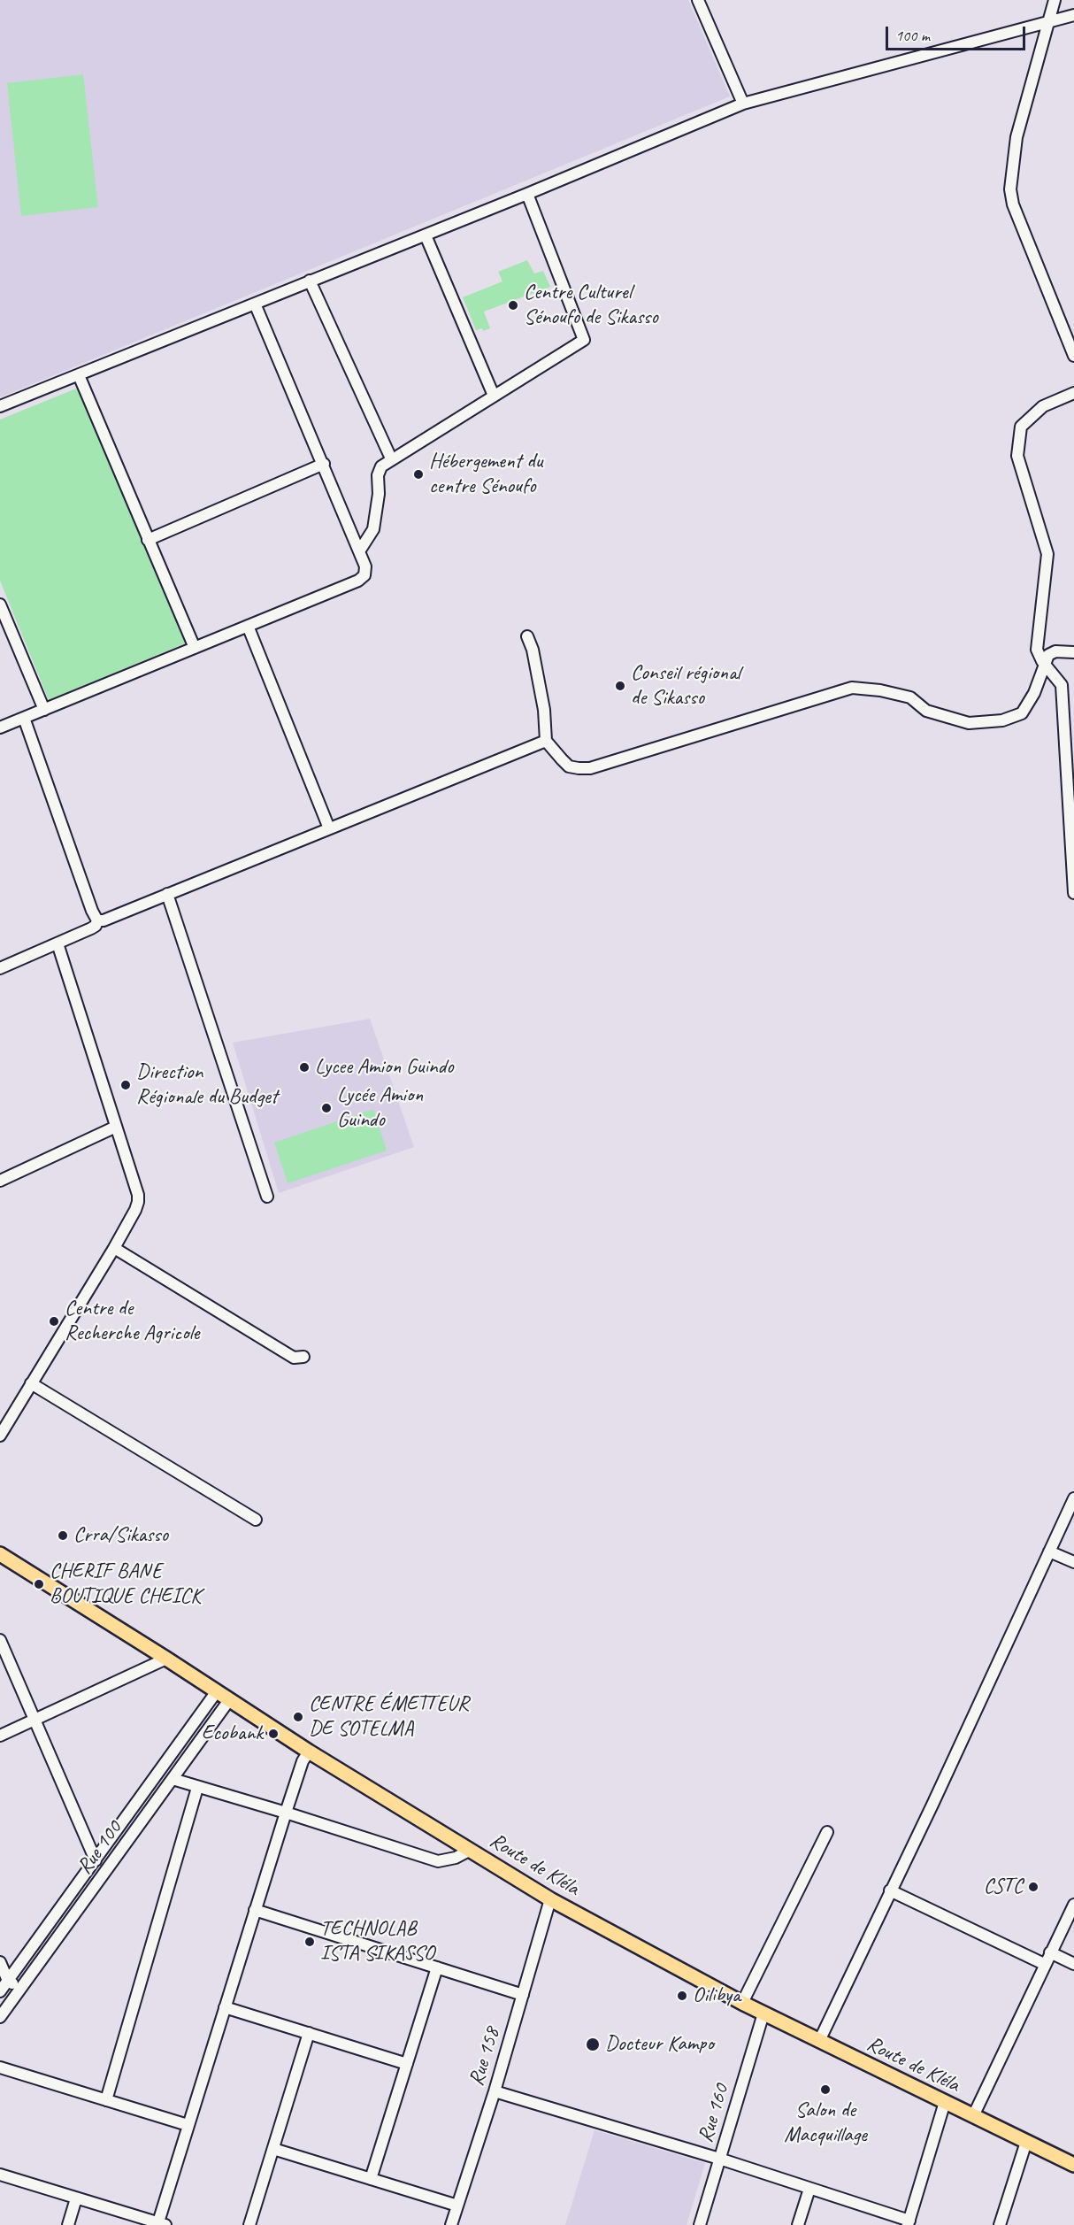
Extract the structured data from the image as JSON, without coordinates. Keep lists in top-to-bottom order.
{
  "streets": {
    "main road": ["Route de Kléla"],
    "street": ["Rue 100", "Rue 158", "Rue 160"]
  },
  "crossings": [
    ["Rue 100", "Route de Kléla"],
    ["Route de Kléla", "Rue 158"],
    ["Route de Kléla", "Rue 160"]
  ],
  "places": [
    "Centre Culturel Sénoufo de Sikasso",
    "Hébergement du centre Sénoufo",
    "Conseil régional de Sikasso",
    "Lycee Amion Guindo",
    "Direction Régionale du Budget",
    "Lycée Amion Guindo",
    "Centre de Recherche Agricole",
    "Crra/Sikasso",
    "CHERIF BANE BOUTIQUE CHEICK",
    "CENTRE ÉMETTEUR DE SOTELMA",
    "Ecobank",
    "CSTC",
    "TECHNOLAB ISTA SIKASSO",
    "Oilibya",
    "Docteur Kampo",
    "Salon de Macquillage"
  ],
  "scale_bar": "100 m"
}
